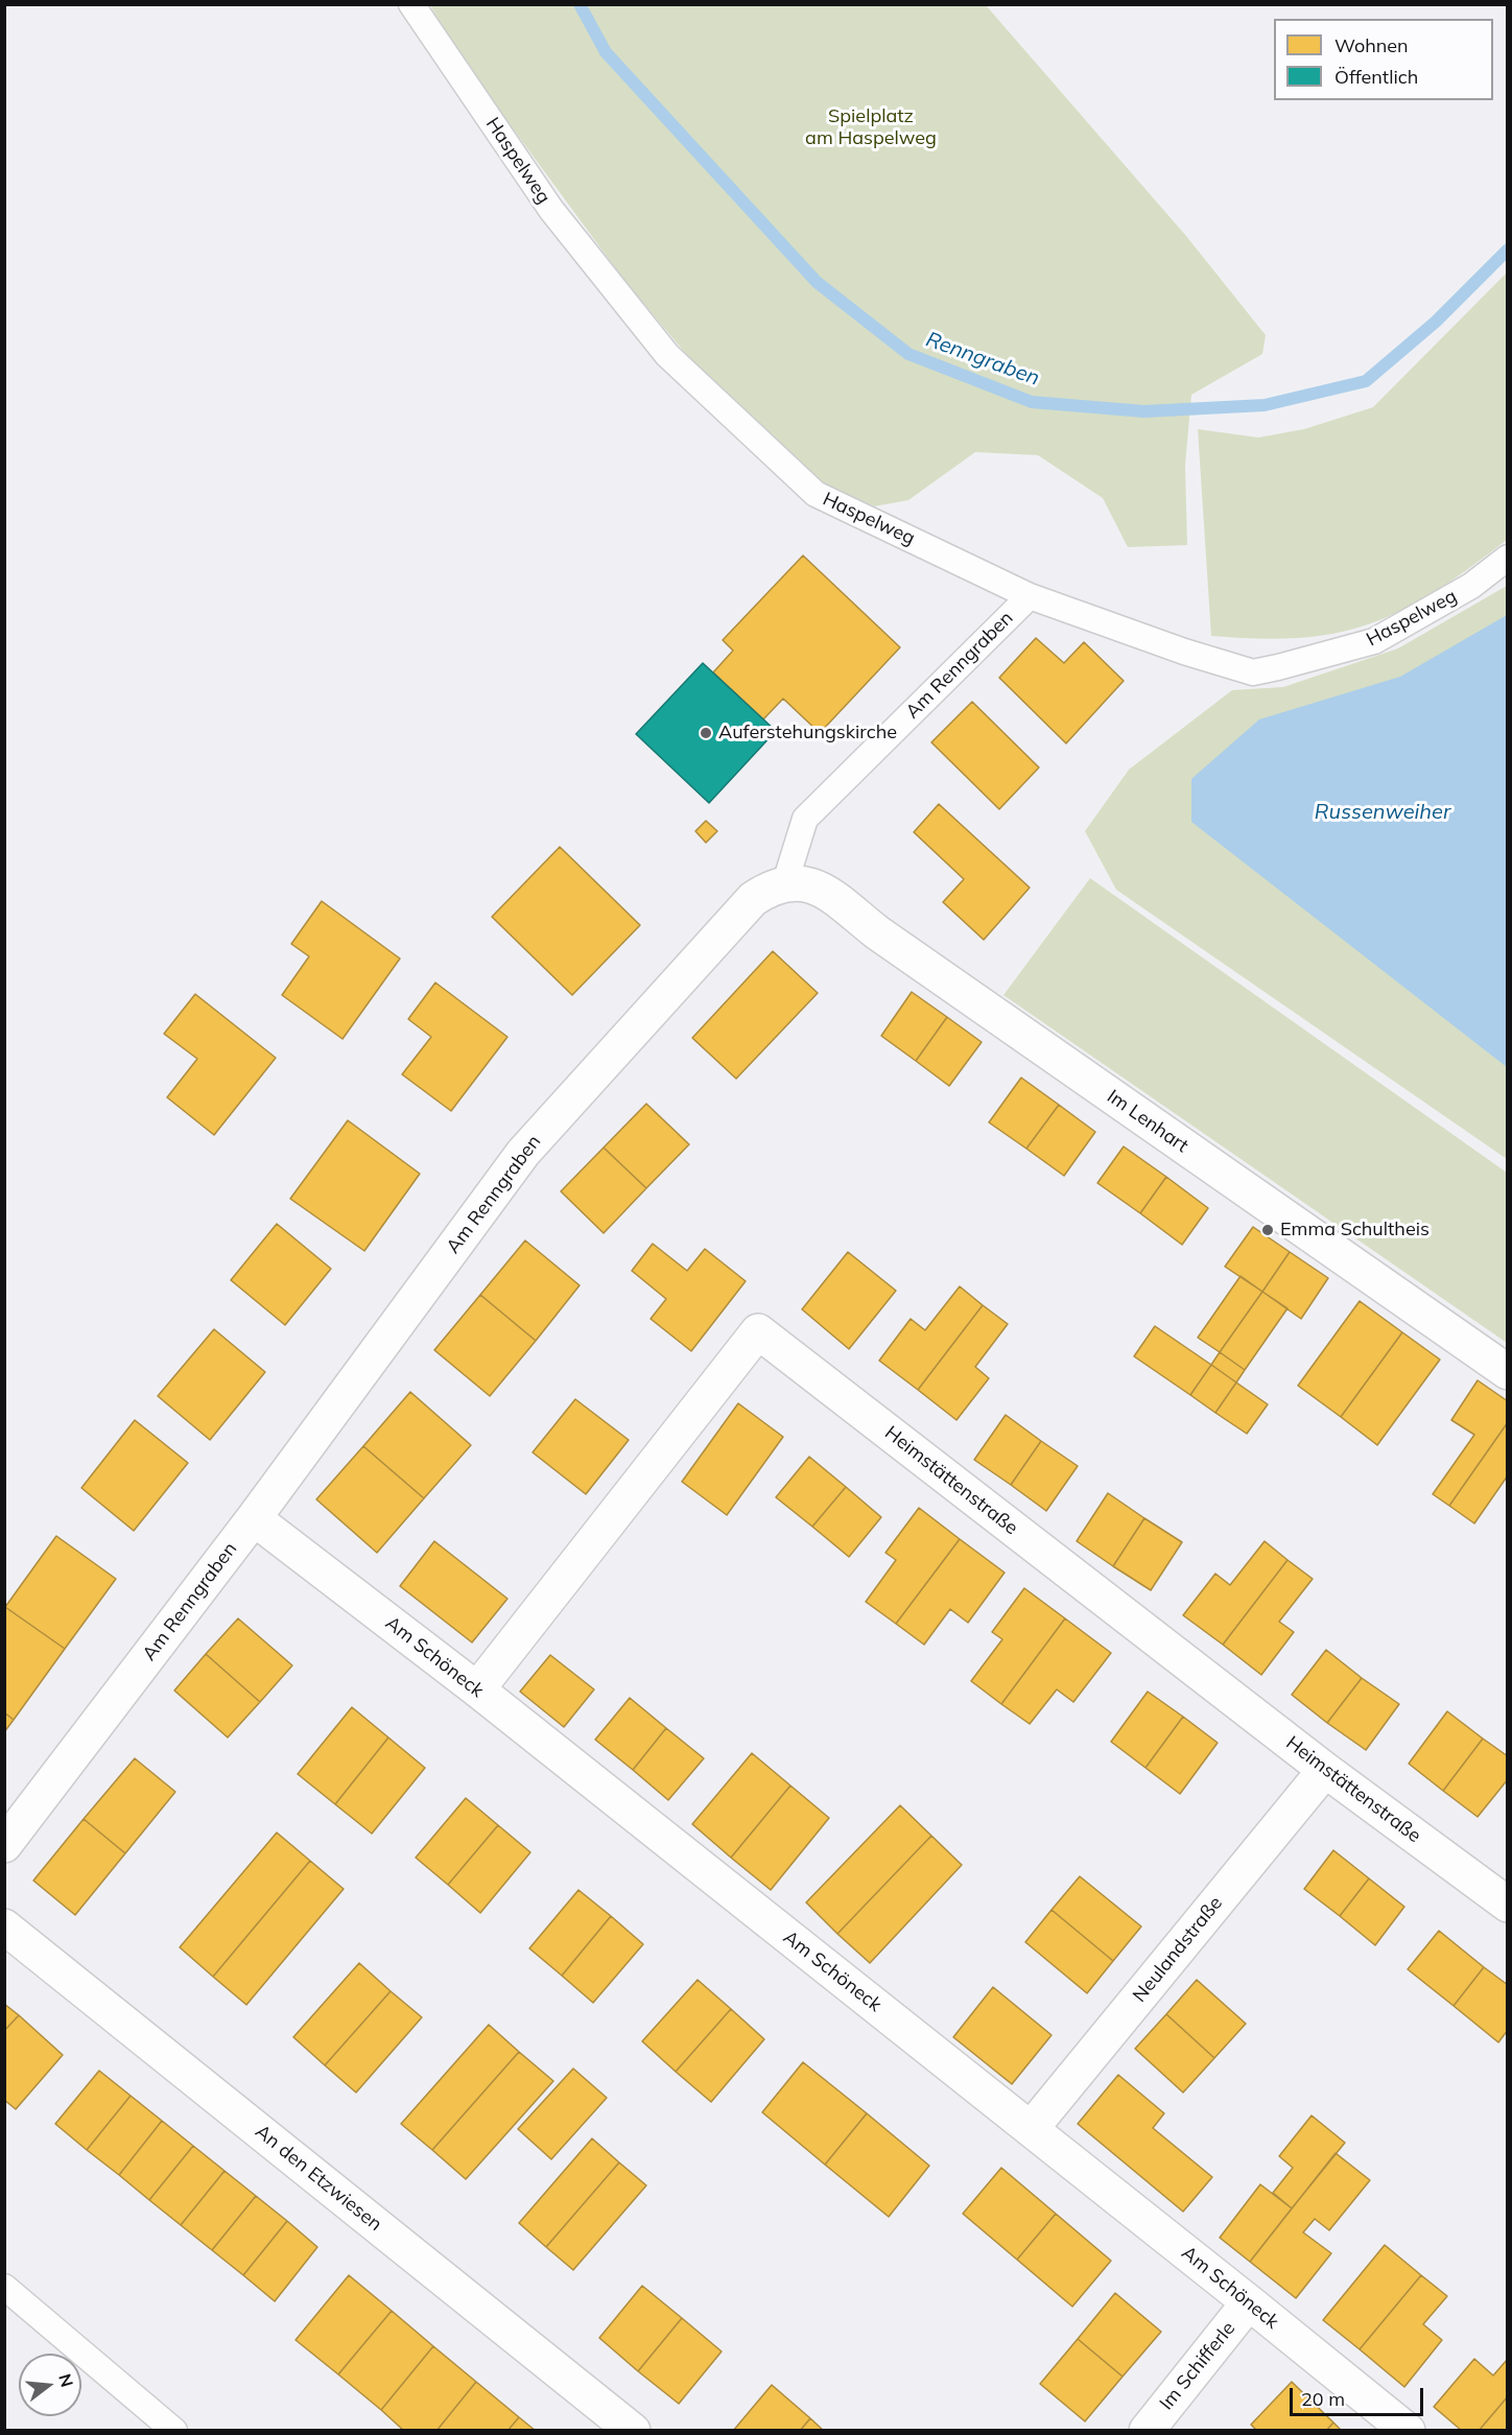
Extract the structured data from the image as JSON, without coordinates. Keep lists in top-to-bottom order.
{
  "streets": {
    "street": [
      "Am Renngraben",
      "Im Lenhart",
      "Heimstättenstraße",
      "Am Schöneck",
      "Neulandstraße",
      "An den Etzwiesen",
      "Im Schifferle"
    ],
    "lane": ["Haspelweg"]
  },
  "crossings": [
    ["Haspelweg", "Am Renngraben"],
    ["Am Renngraben", "Im Lenhart"],
    ["Am Renngraben", "Am Schöneck"],
    ["Heimstättenstraße", "Am Schöneck"],
    ["Heimstättenstraße", "Neulandstraße"],
    ["Am Schöneck", "Neulandstraße"],
    ["Am Schöneck", "Im Schifferle"]
  ],
  "water": ["Renngraben", "Russenweiher"],
  "parks": ["Spielplatz am Haspelweg"],
  "places": ["Auferstehungskirche", "Emma Schultheis"],
  "legend": ["Wohnen", "Öffentlich"],
  "scale_bar": "20 m",
  "north": "right"
}
